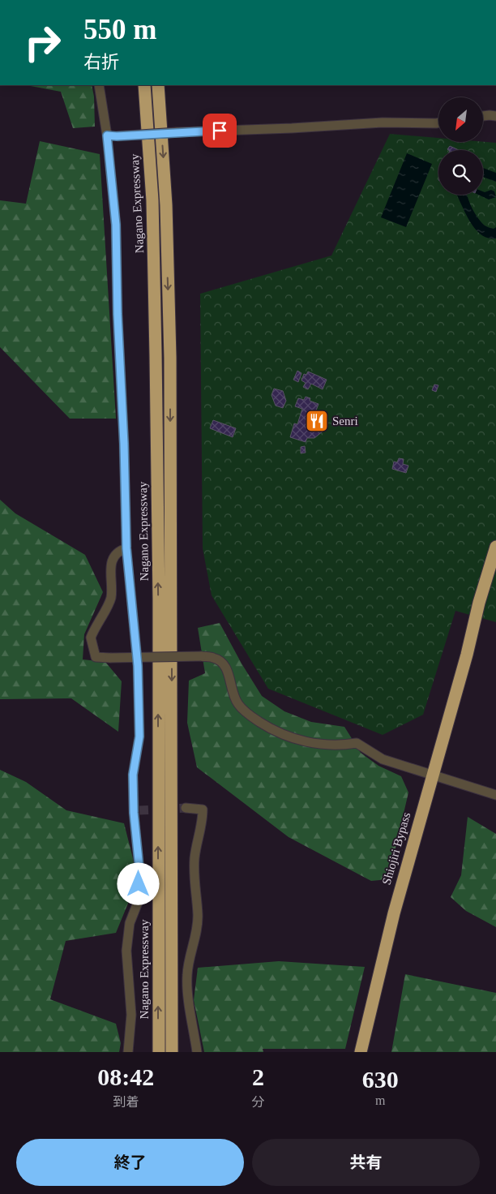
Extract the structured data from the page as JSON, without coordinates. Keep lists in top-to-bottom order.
{
  "streets": {
    "highway": ["Nagano Expressway", "Shiojiri Bypass"]
  },
  "places": {
    "restaurant": ["Senri"]
  },
  "north": "bottom left",
  "page": {
    "turn": ["550 m", "右折"],
    "eta": [
      "08:42",
      "到着",
      "2",
      "分",
      "630",
      "m"
    ],
    "buttons": ["終了", "共有"]
  }
}
